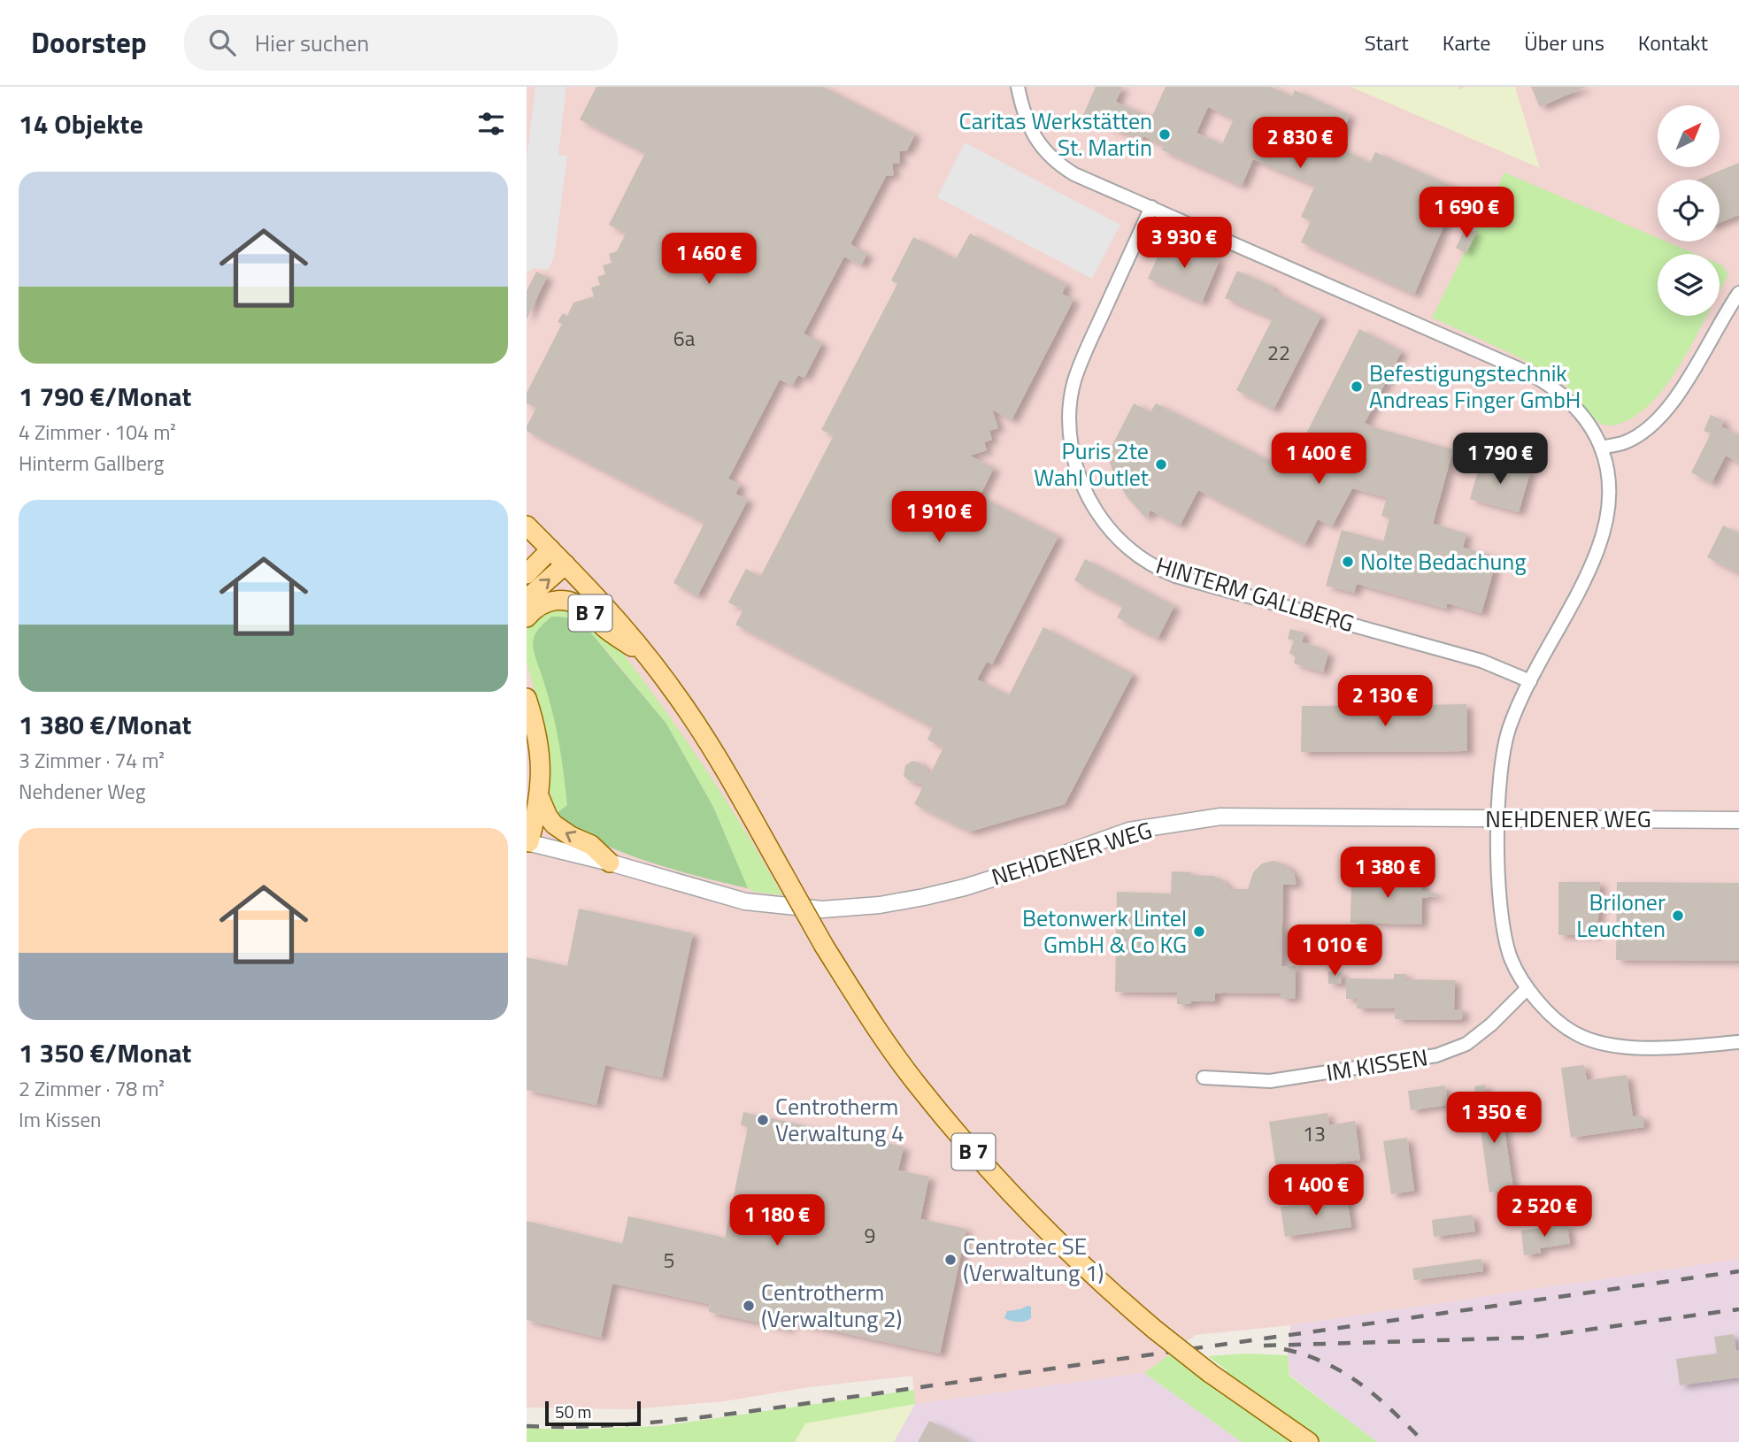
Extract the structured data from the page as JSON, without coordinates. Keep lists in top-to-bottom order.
{
  "streets": {
    "main road": ["B 7"],
    "street": ["HINTERM GALLBERG", "NEHDENER WEG", "IM KISSEN"]
  },
  "places": [
    "Caritas Werkstätten St. Martin",
    "Befestigungstechnik Andreas Finger GmbH",
    "Puris 2te Wahl Outlet",
    "Nolte Bedachung",
    "Briloner Leuchten",
    "Betonwerk Lintel GmbH & Co KG",
    "Centrotherm Verwaltung 4",
    "Centrotec SE (Verwaltung 1)",
    "Centrotherm (Verwaltung 2)"
  ],
  "house_numbers": [
    "6a",
    "22",
    "13",
    "9",
    "5"
  ],
  "scale_bar": "50 m",
  "north": "top right",
  "page": {
    "header": "Doorstep",
    "search": "Hier suchen",
    "nav": [
      "Start",
      "Karte",
      "Über uns",
      "Kontakt"
    ],
    "heading": "14 Objekte",
    "price": [
      "2 830 €",
      "1 690 €",
      "3 930 €",
      "1 460 €",
      "1 400 €",
      "1 790 €",
      "1 910 €",
      "2 130 €",
      "1 380 €",
      "1 010 €",
      "1 350 €",
      "1 400 €",
      "2 520 €",
      "1 180 €"
    ],
    "list": [
      {
        "name": "1 790 €/Monat",
        "note": "4 Zimmer · 104 m² · Hinterm Gallberg"
      },
      {
        "name": "1 380 €/Monat",
        "note": "3 Zimmer · 74 m² · Nehdener Weg"
      },
      {
        "name": "1 350 €/Monat",
        "note": "2 Zimmer · 78 m² · Im Kissen"
      }
    ],
    "scale": "50 m"
  }
}
